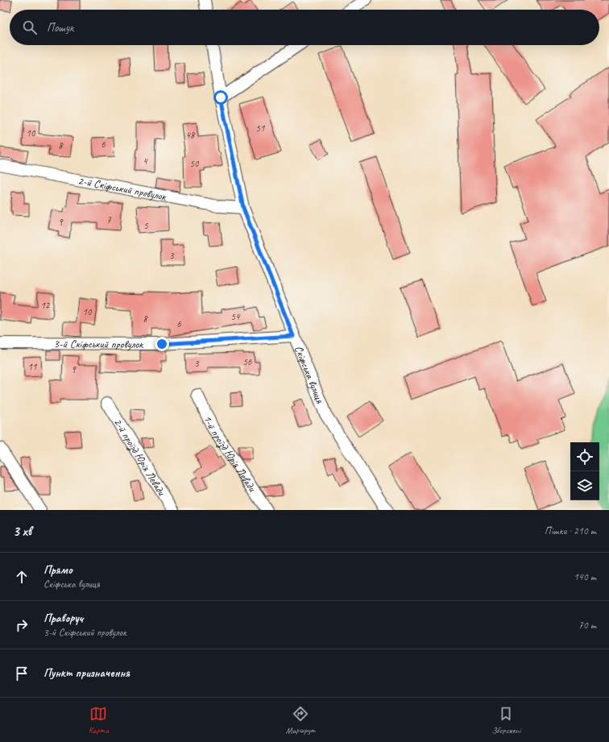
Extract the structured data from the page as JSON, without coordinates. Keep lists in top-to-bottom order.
{
  "streets": {
    "street": [
      "2-й Скіфський провулок",
      "3-й Скіфський провулок",
      "Скіфська вулиця",
      "1-й проїзд Юрія Левади",
      "2-й проїзд Юрія Левади"
    ]
  },
  "crossings": [
    ["2-й Скіфський провулок", "Скіфська вулиця"],
    ["3-й Скіфський провулок", "Скіфська вулиця"]
  ],
  "house_numbers": [
    "51",
    "10",
    "48",
    "6",
    "8",
    "4",
    "50",
    "7",
    "9",
    "5",
    "3",
    "12",
    "10",
    "54",
    "8",
    "6",
    "56",
    "3",
    "11",
    "9"
  ],
  "page": {
    "search": "Пошук",
    "heading": ["3 хв", "Пішки · 210 m"],
    "list": [
      ["Прямо", "Скіфська вулиця", "140 m"],
      ["Праворуч", "3-й Скіфський провулок", "70 m"],
      "Пункт призначення"
    ],
    "nav": ["Карта", "Маршрут", "Збережені"]
  }
}
